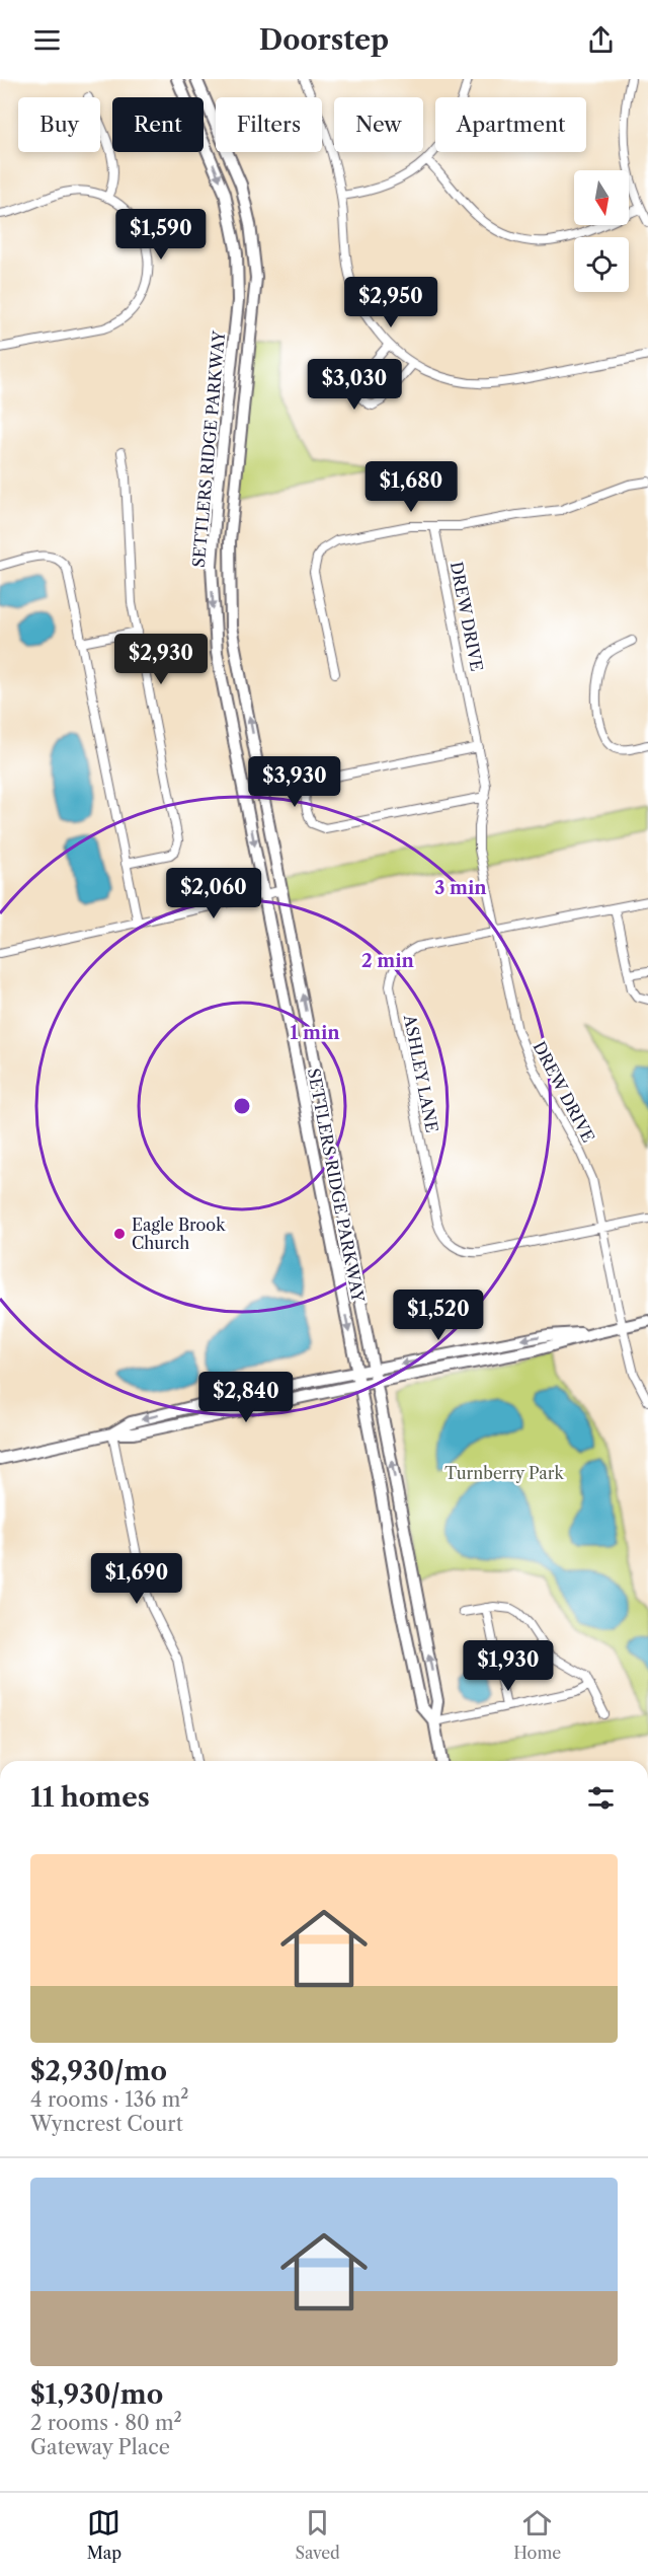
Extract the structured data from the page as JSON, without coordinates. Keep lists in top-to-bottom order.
{
  "streets": {
    "street": ["SETTLERS RIDGE PARKWAY", "DREW DRIVE", "ASHLEY LANE"]
  },
  "crossings": [
    ["DREW DRIVE", "ASHLEY LANE"]
  ],
  "parks": ["Turnberry Park"],
  "places": ["Eagle Brook Church"],
  "north": "bottom",
  "page": {
    "header": "Doorstep",
    "chip": [
      "Buy",
      "Rent",
      "Filters",
      "New",
      "Apartment"
    ],
    "price": [
      "$1,590",
      "$2,950",
      "$3,030",
      "$1,680",
      "$2,930",
      "$3,930",
      "$2,060",
      "$1,520",
      "$2,840",
      "$1,690",
      "$1,930"
    ],
    "heading": "11 homes",
    "list": [
      {
        "name": "$2,930/mo",
        "note": "4 rooms · 136 m² · Wyncrest Court"
      },
      {
        "name": "$1,930/mo",
        "note": "2 rooms · 80 m² · Gateway Place"
      }
    ],
    "tabs": ["Map", "Saved", "Home"]
  },
  "rings": ["3 min", "2 min", "1 min"]
}
